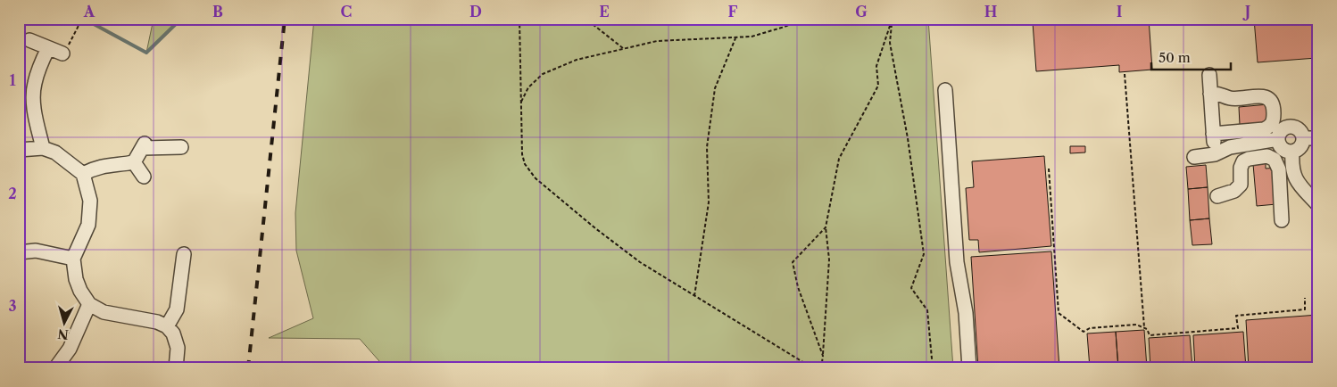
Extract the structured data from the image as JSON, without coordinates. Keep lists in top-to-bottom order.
{
  "scale_bar": "50 m",
  "north": "bottom",
  "grid": {
    "columns": [
      "A",
      "B",
      "C",
      "D",
      "E",
      "F",
      "G",
      "H",
      "I",
      "J"
    ],
    "rows": ["1", "2", "3"]
  }
}
